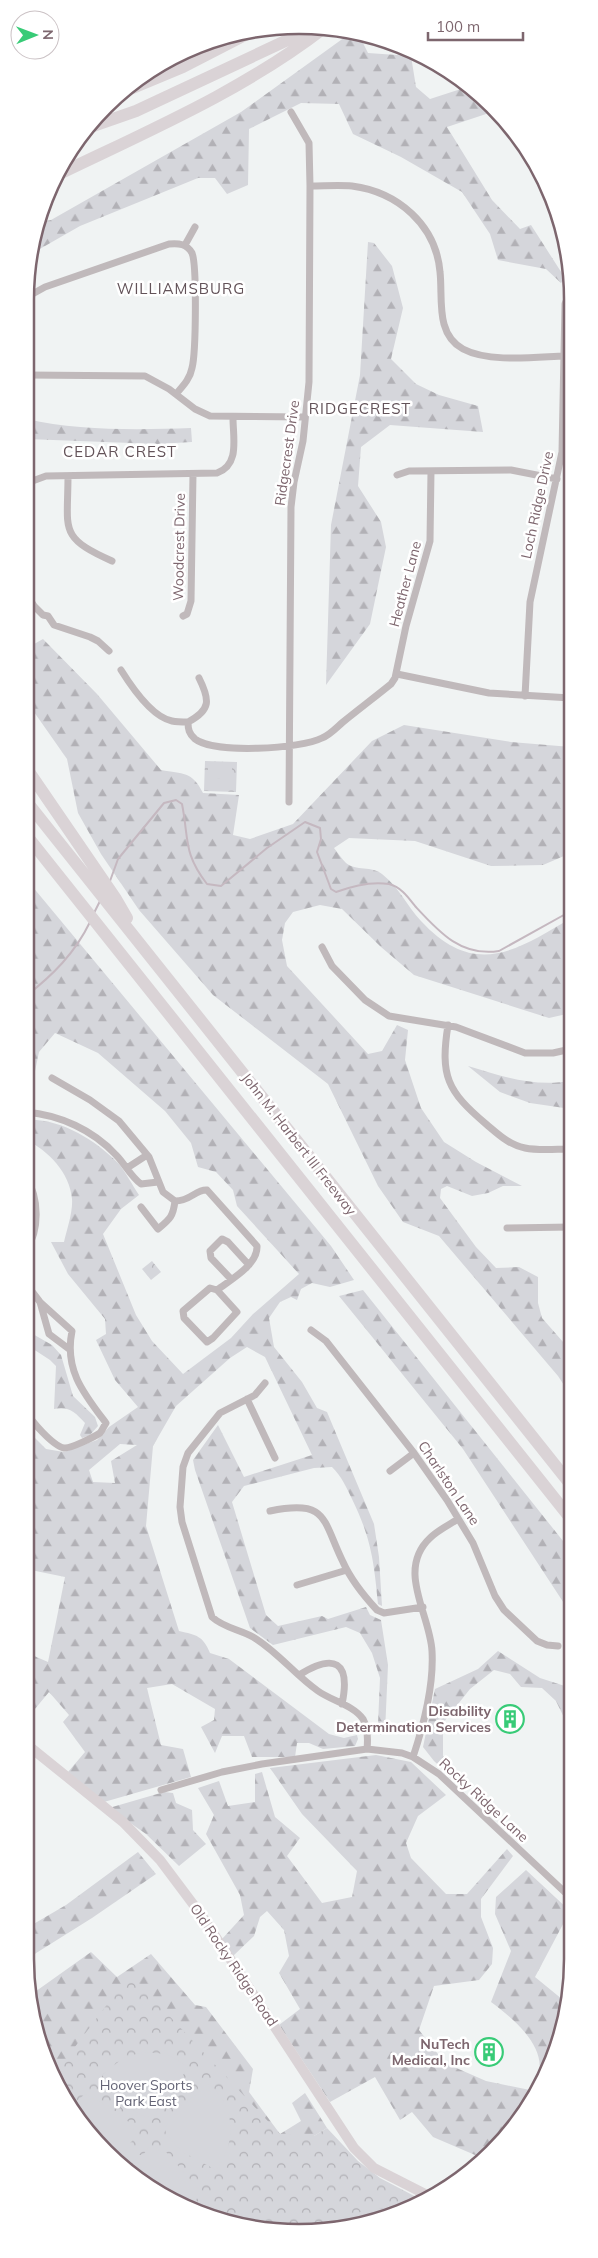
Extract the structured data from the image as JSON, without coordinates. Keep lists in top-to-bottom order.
{
  "streets": {
    "highway": ["John M. Harbert III Freeway"],
    "street": [
      "Ridgecrest Drive",
      "Loch Ridge Drive",
      "Woodcrest Drive",
      "Heather Lane",
      "Charlston Lane",
      "Rocky Ridge Lane",
      "Old Rocky Ridge Road"
    ]
  },
  "districts": ["WILLIAMSBURG", "RIDGECREST", "CEDAR CREST"],
  "parks": ["Hoover Sports Park East"],
  "places": {
    "building": ["Disability Determination Services", "NuTech Medical, Inc"]
  },
  "scale_bar": "100 m",
  "north": "right"
}
